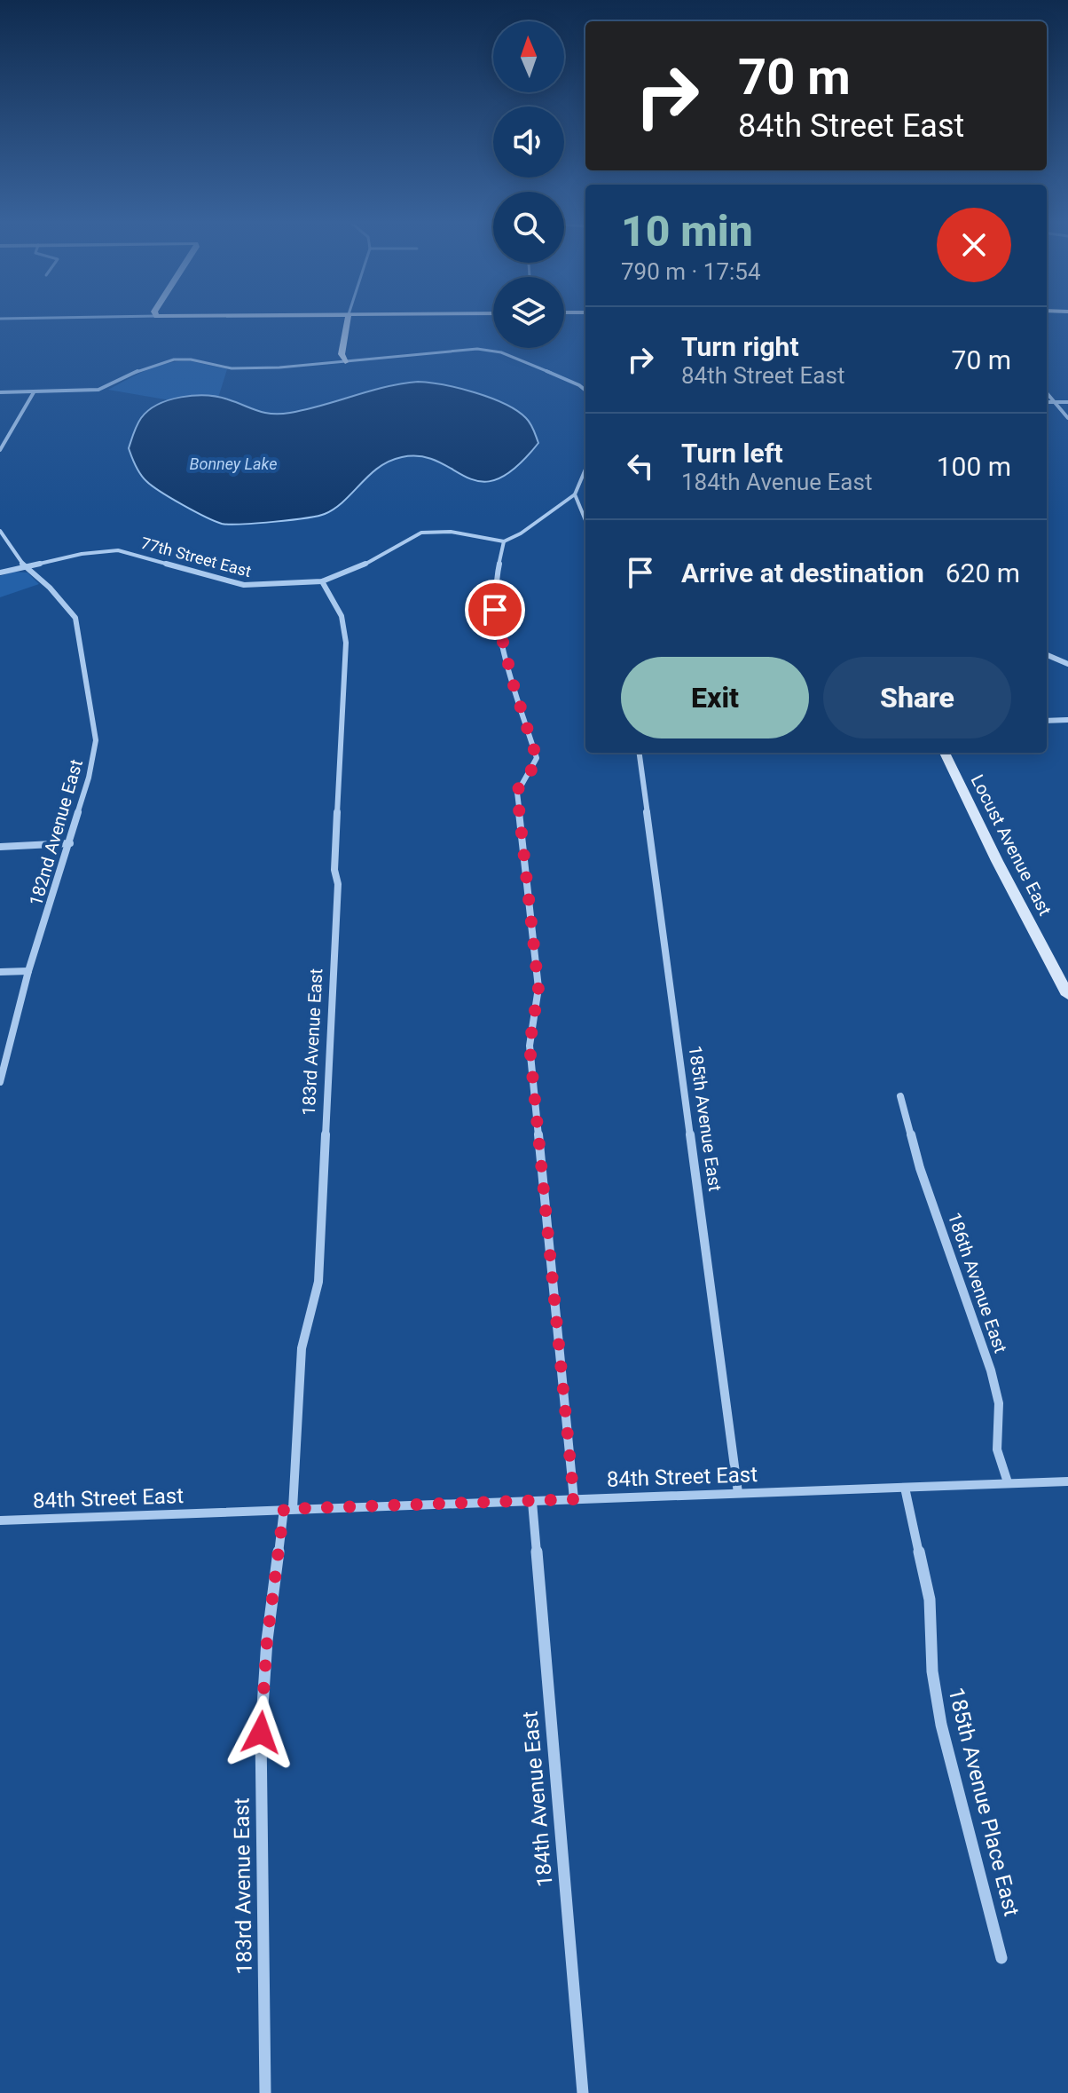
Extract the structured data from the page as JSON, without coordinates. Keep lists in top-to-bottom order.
{
  "streets": {
    "street": [
      "77th Street East",
      "182nd Avenue East",
      "Locust Avenue East",
      "183rd Avenue East",
      "185th Avenue East",
      "186th Avenue East",
      "84th Street East",
      "184th Avenue East",
      "185th Avenue Place East"
    ]
  },
  "crossings": [
    ["77th Street East", "182nd Avenue East"],
    ["77th Street East", "183rd Avenue East"],
    ["183rd Avenue East", "84th Street East"],
    ["185th Avenue East", "84th Street East"],
    ["186th Avenue East", "84th Street East"],
    ["84th Street East", "184th Avenue East"],
    ["84th Street East", "185th Avenue Place East"]
  ],
  "water": ["Bonney Lake"],
  "north": "top",
  "page": {
    "turn": ["70 m", "84th Street East"],
    "heading": ["10 min", "790 m · 17:54"],
    "list": [
      {
        "name": "Turn right",
        "note": "84th Street East",
        "value": "70 m"
      },
      {
        "name": "Turn left",
        "note": "184th Avenue East",
        "value": "100 m"
      },
      {
        "name": "Arrive at destination",
        "value": "620 m"
      }
    ],
    "buttons": ["Exit", "Share"]
  }
}
